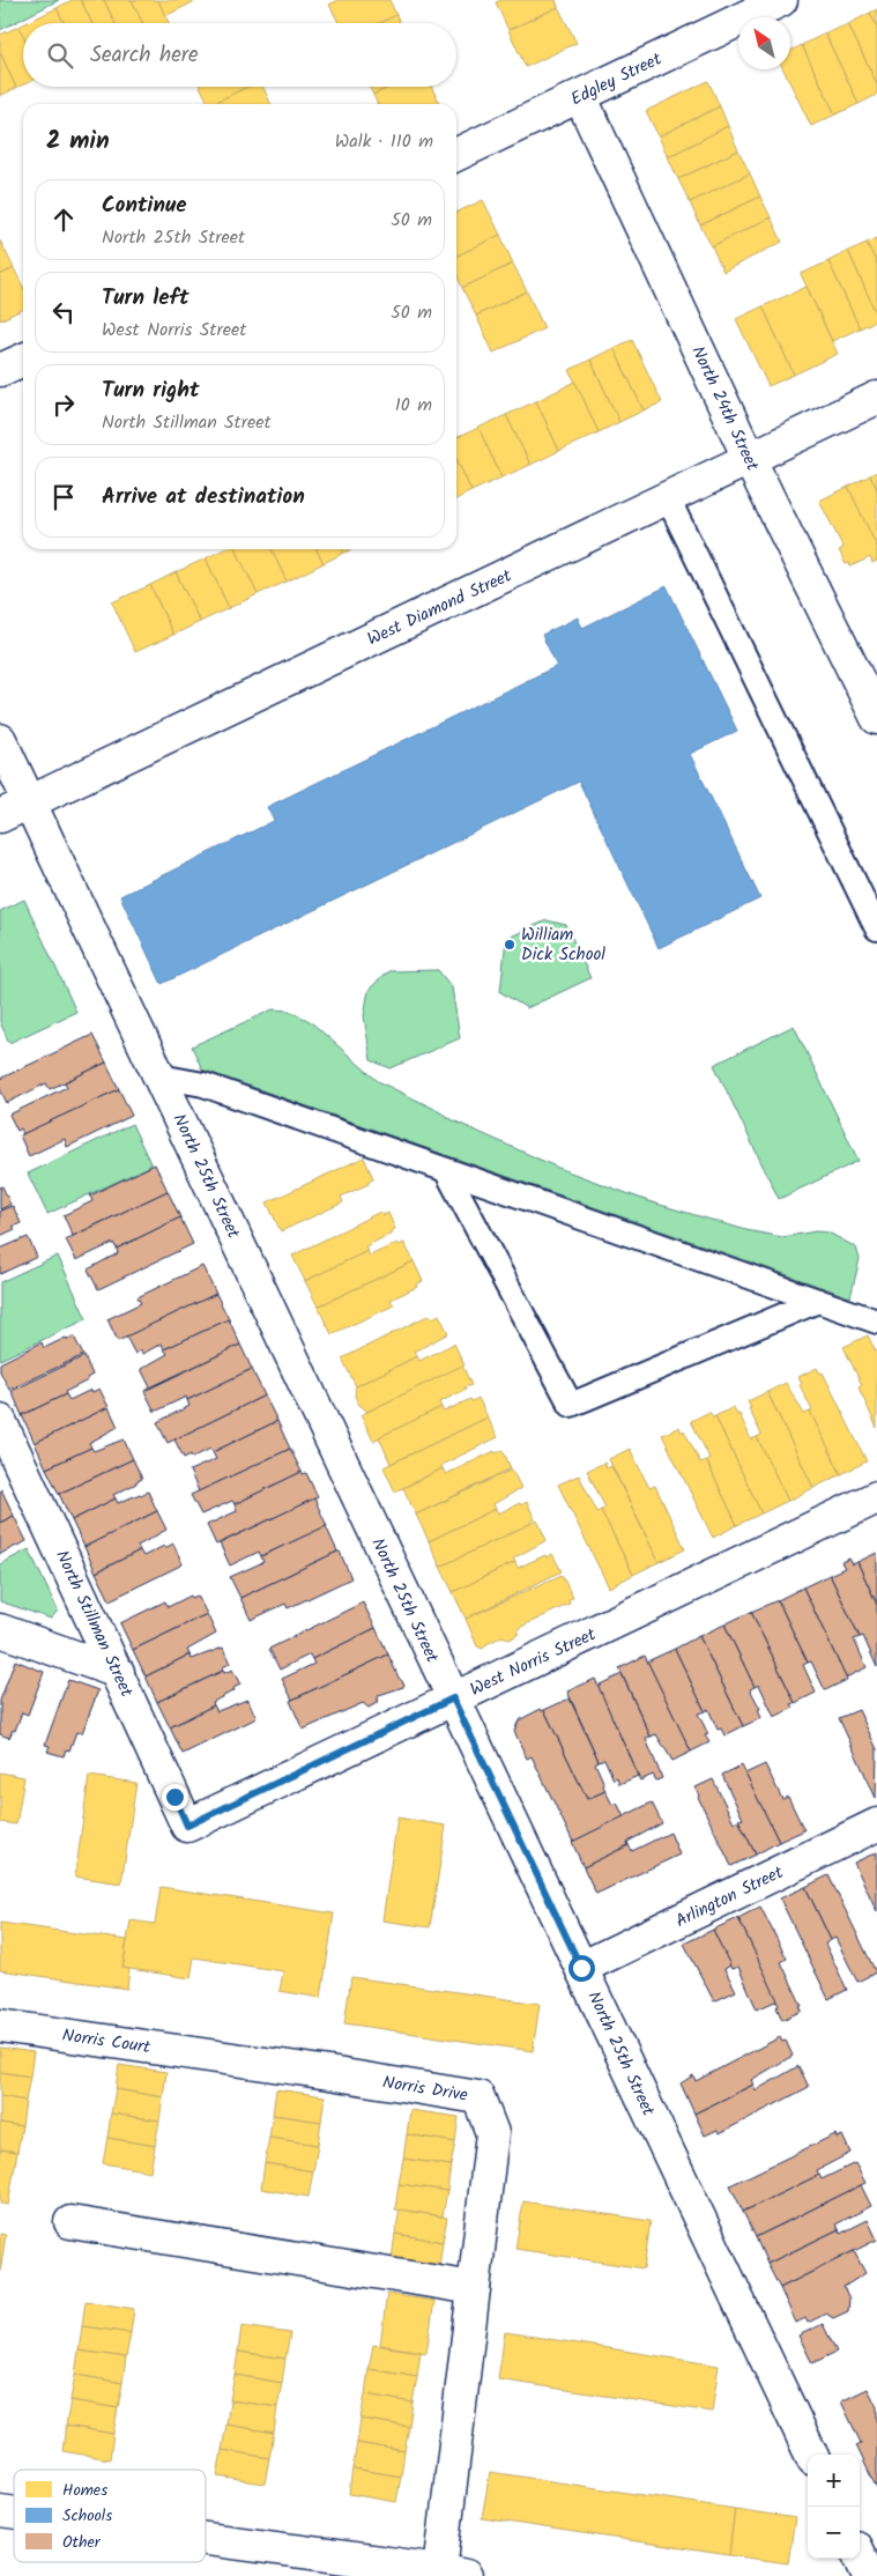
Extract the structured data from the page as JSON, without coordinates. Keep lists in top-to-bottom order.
{
  "streets": {
    "street": [
      "Edgley Street",
      "North 24th Street",
      "West Diamond Street",
      "North 25th Street",
      "North Stillman Street",
      "West Norris Street",
      "Arlington Street",
      "Norris Court",
      "Norris Drive"
    ]
  },
  "crossings": [
    ["Edgley Street", "North 24th Street"],
    ["North 24th Street", "West Diamond Street"],
    ["West Diamond Street", "North 25th Street"],
    ["North 25th Street", "West Norris Street"],
    ["North 25th Street", "Arlington Street"],
    ["North Stillman Street", "West Norris Street"],
    ["Norris Court", "Norris Drive"]
  ],
  "places": ["William Dick School"],
  "legend": ["Homes", "Schools", "Other"],
  "north": "top left",
  "page": {
    "search": "Search here",
    "heading": ["2 min", "Walk · 110 m"],
    "list": [
      ["Continue", "North 25th Street", "50 m"],
      ["Turn left", "West Norris Street", "50 m"],
      ["Turn right", "North Stillman Street", "10 m"],
      "Arrive at destination"
    ],
    "map_buttons": ["+", "−"]
  }
}
